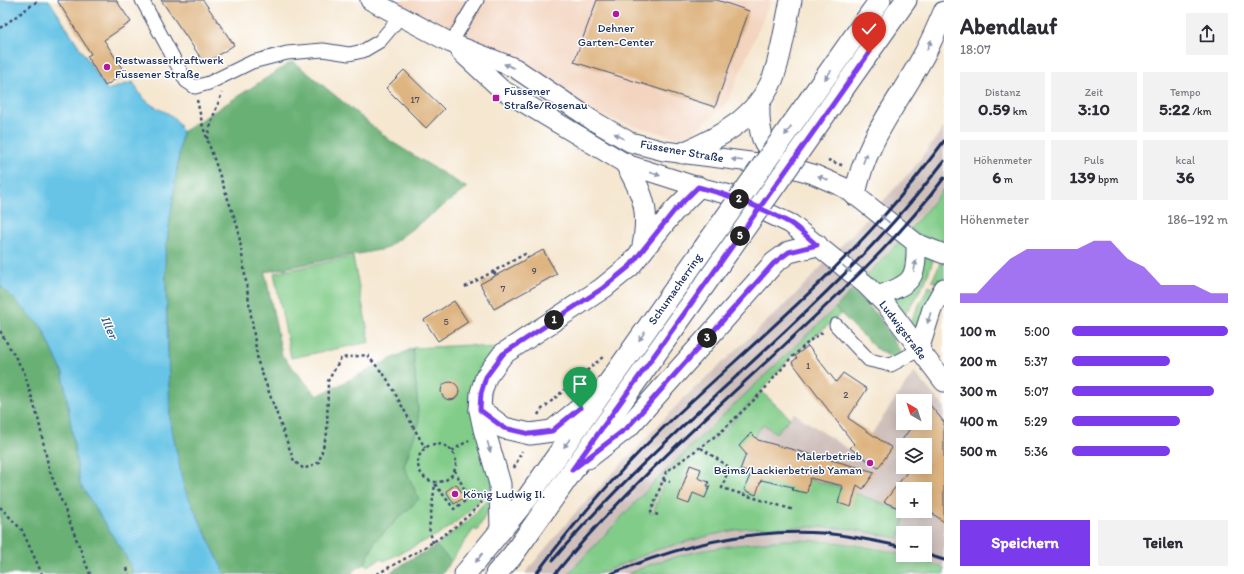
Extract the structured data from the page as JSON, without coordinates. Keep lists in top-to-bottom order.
{
  "streets": {
    "main road": ["Schumacherring"],
    "street": ["Füssener Straße", "Ludwigstraße"]
  },
  "crossings": [
    ["Füssener Straße", "Ludwigstraße"]
  ],
  "water": ["Iller"],
  "places": {
    "other": [
      "Dehner Garten-Center",
      "Restwasserkraftwerk Füssener Straße",
      "Malerbetrieb Beims/Lackierbetrieb Yaman",
      "König Ludwig II."
    ],
    "transit": ["Füssener Straße/Rosenau"]
  },
  "house_numbers": [
    "17",
    "9",
    "7",
    "5",
    "1",
    "2"
  ],
  "north": "top left",
  "page": {
    "heading": ["Abendlauf", "18:07"],
    "stats": [
      ["Distanz", "0.59 km"],
      ["Zeit", "3:10"],
      ["Tempo", "5:22 /km"],
      ["Höhenmeter", "6 m"],
      ["Puls", "139 bpm"],
      ["kcal", "36"]
    ],
    "pins": [
      "2",
      "5",
      "1",
      "3"
    ],
    "chart": ["Höhenmeter", "186–192 m"],
    "list": [
      {
        "name": "100 m",
        "note": "5:00"
      },
      {
        "name": "200 m",
        "note": "5:37"
      },
      {
        "name": "300 m",
        "note": "5:07"
      },
      {
        "name": "400 m",
        "note": "5:29"
      },
      {
        "name": "500 m",
        "note": "5:36"
      }
    ],
    "map_buttons": ["+", "−"],
    "buttons": ["Speichern", "Teilen"]
  }
}
